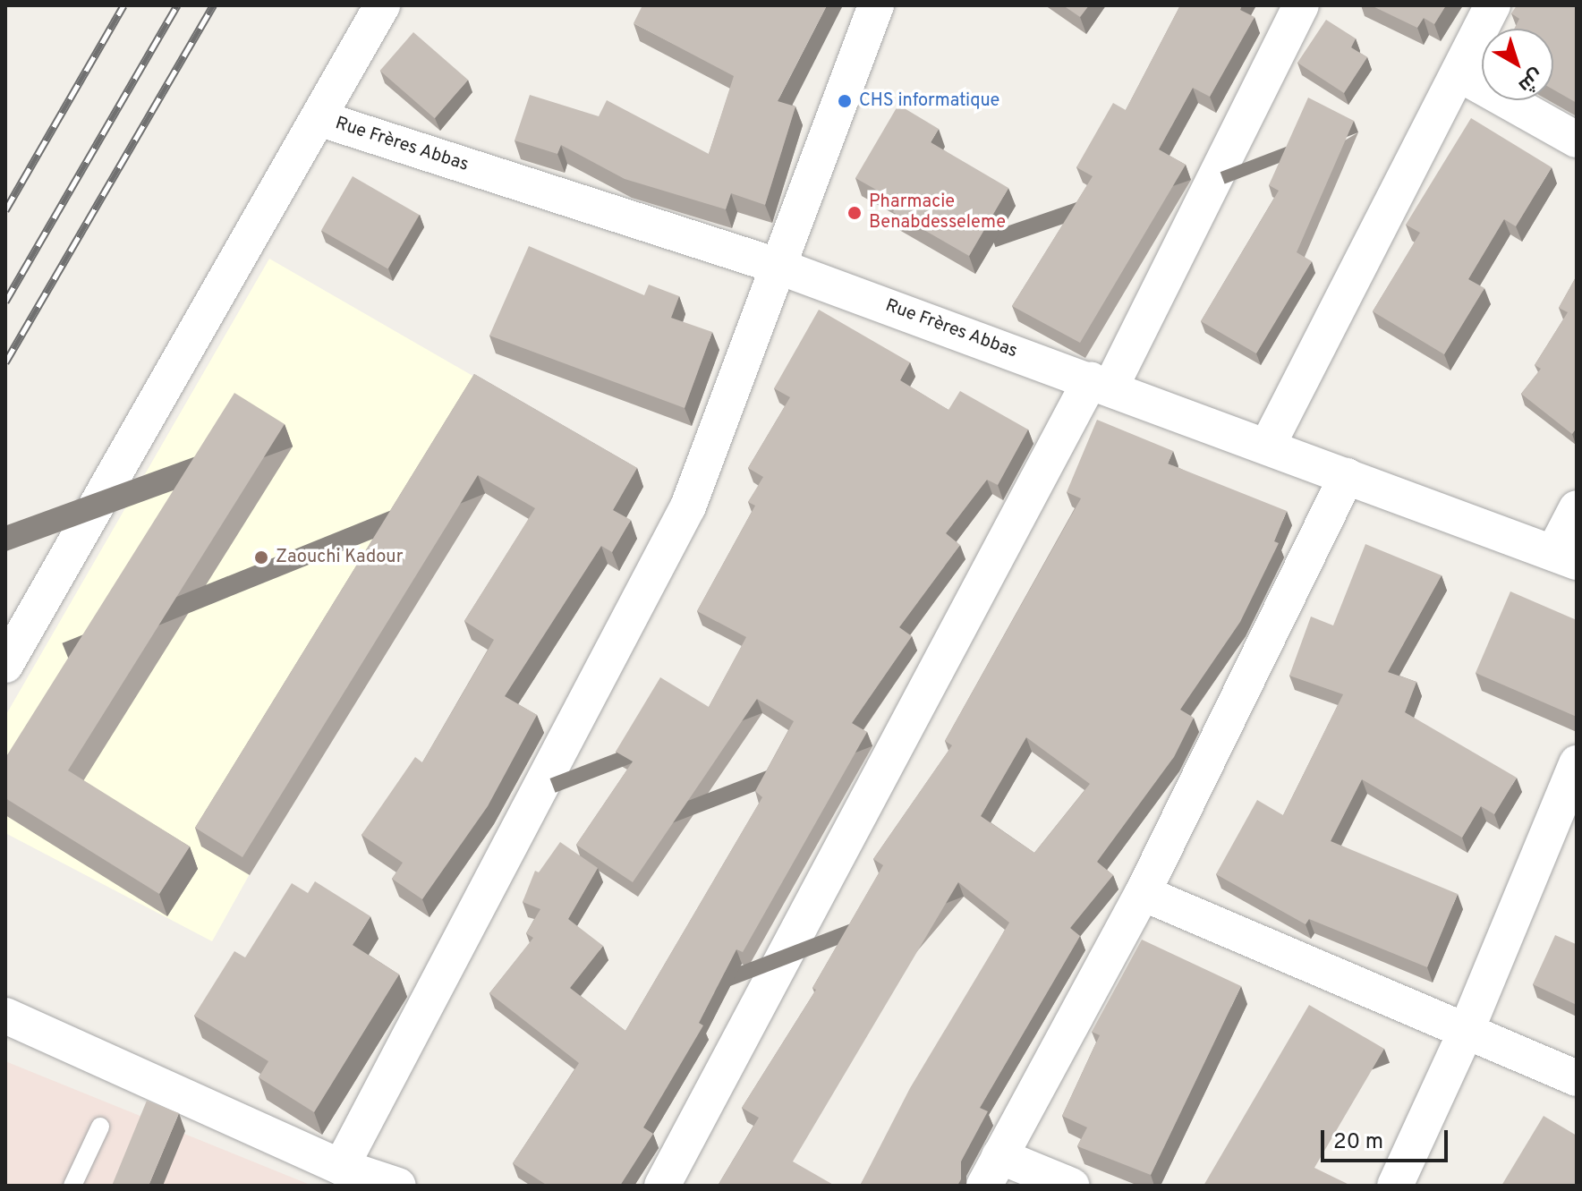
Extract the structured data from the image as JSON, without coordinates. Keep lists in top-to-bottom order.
{
  "streets": {
    "street": ["Rue Frères Abbas"]
  },
  "places": ["CHS informatique", "Pharmacie Benabdesseleme", "Zaouchi Kadour"],
  "scale_bar": "20 m",
  "north": "bottom right"
}
